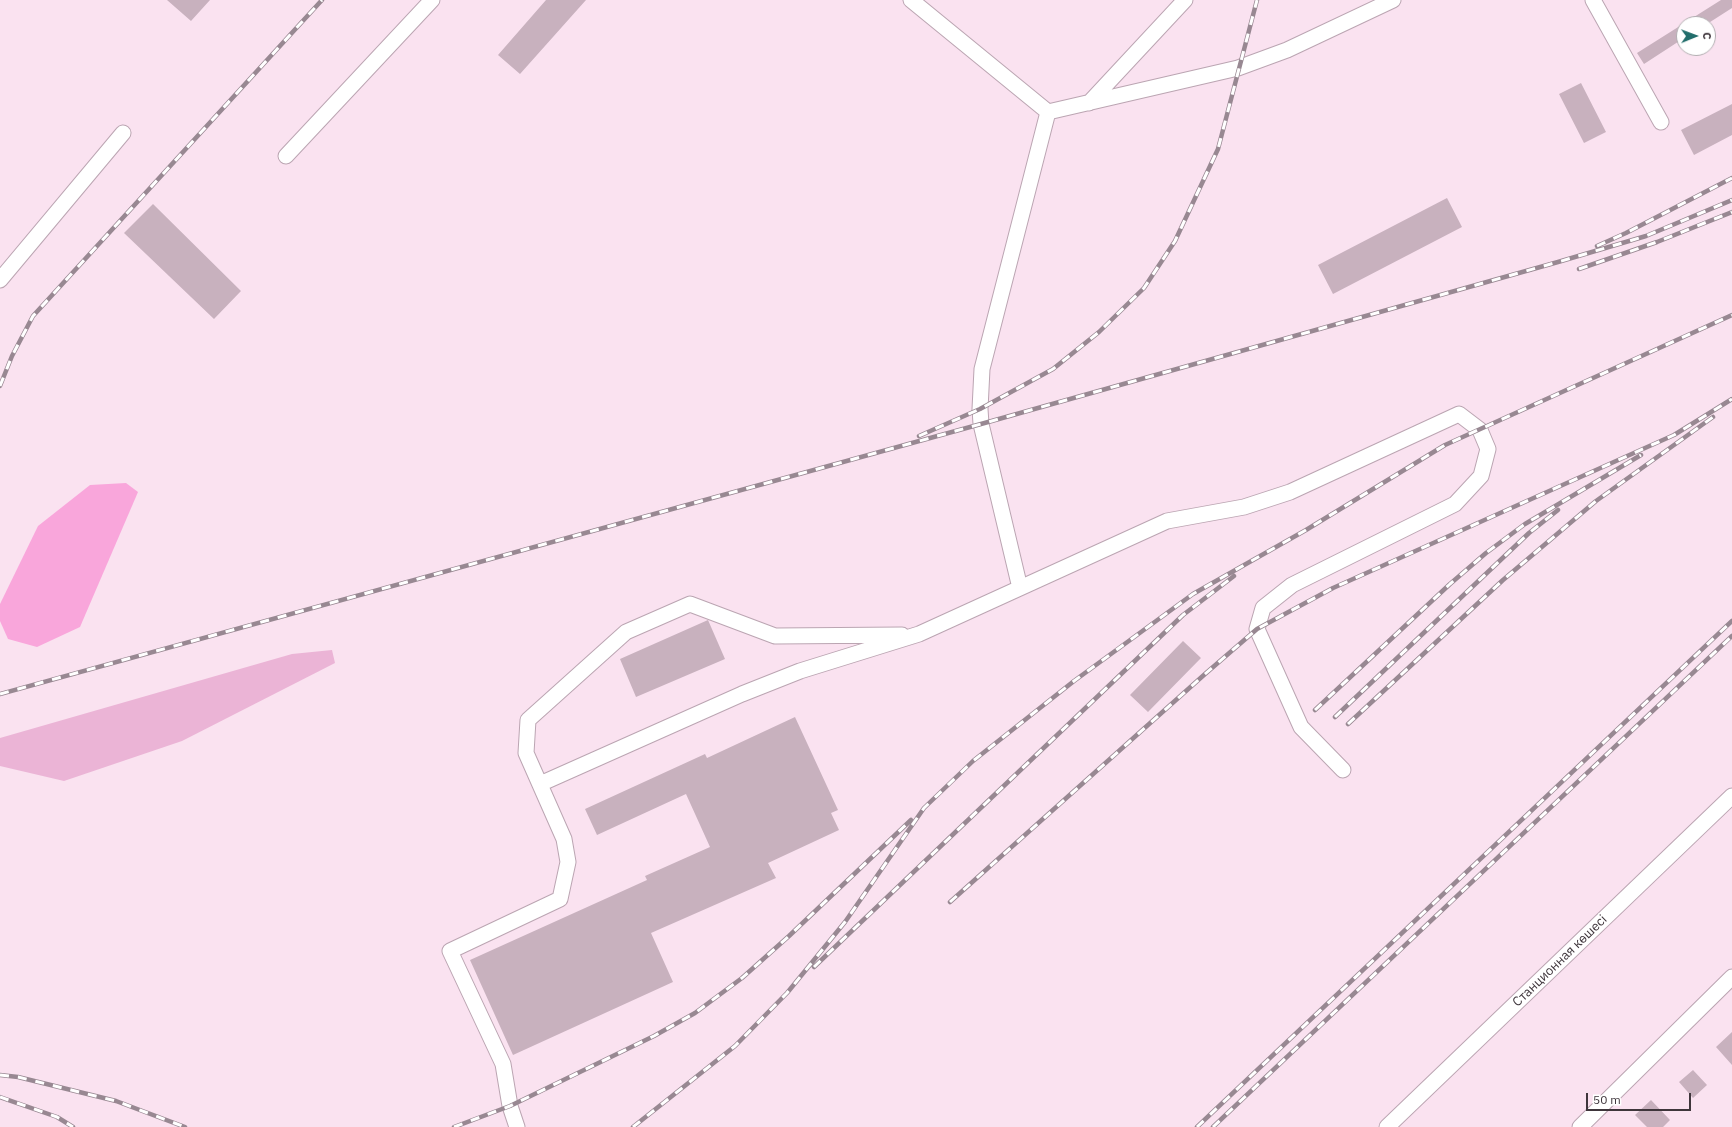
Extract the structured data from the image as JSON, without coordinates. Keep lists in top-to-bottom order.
{
  "streets": {
    "street": ["Станционная көшесі"]
  },
  "scale_bar": "50 m",
  "north": "right"
}
